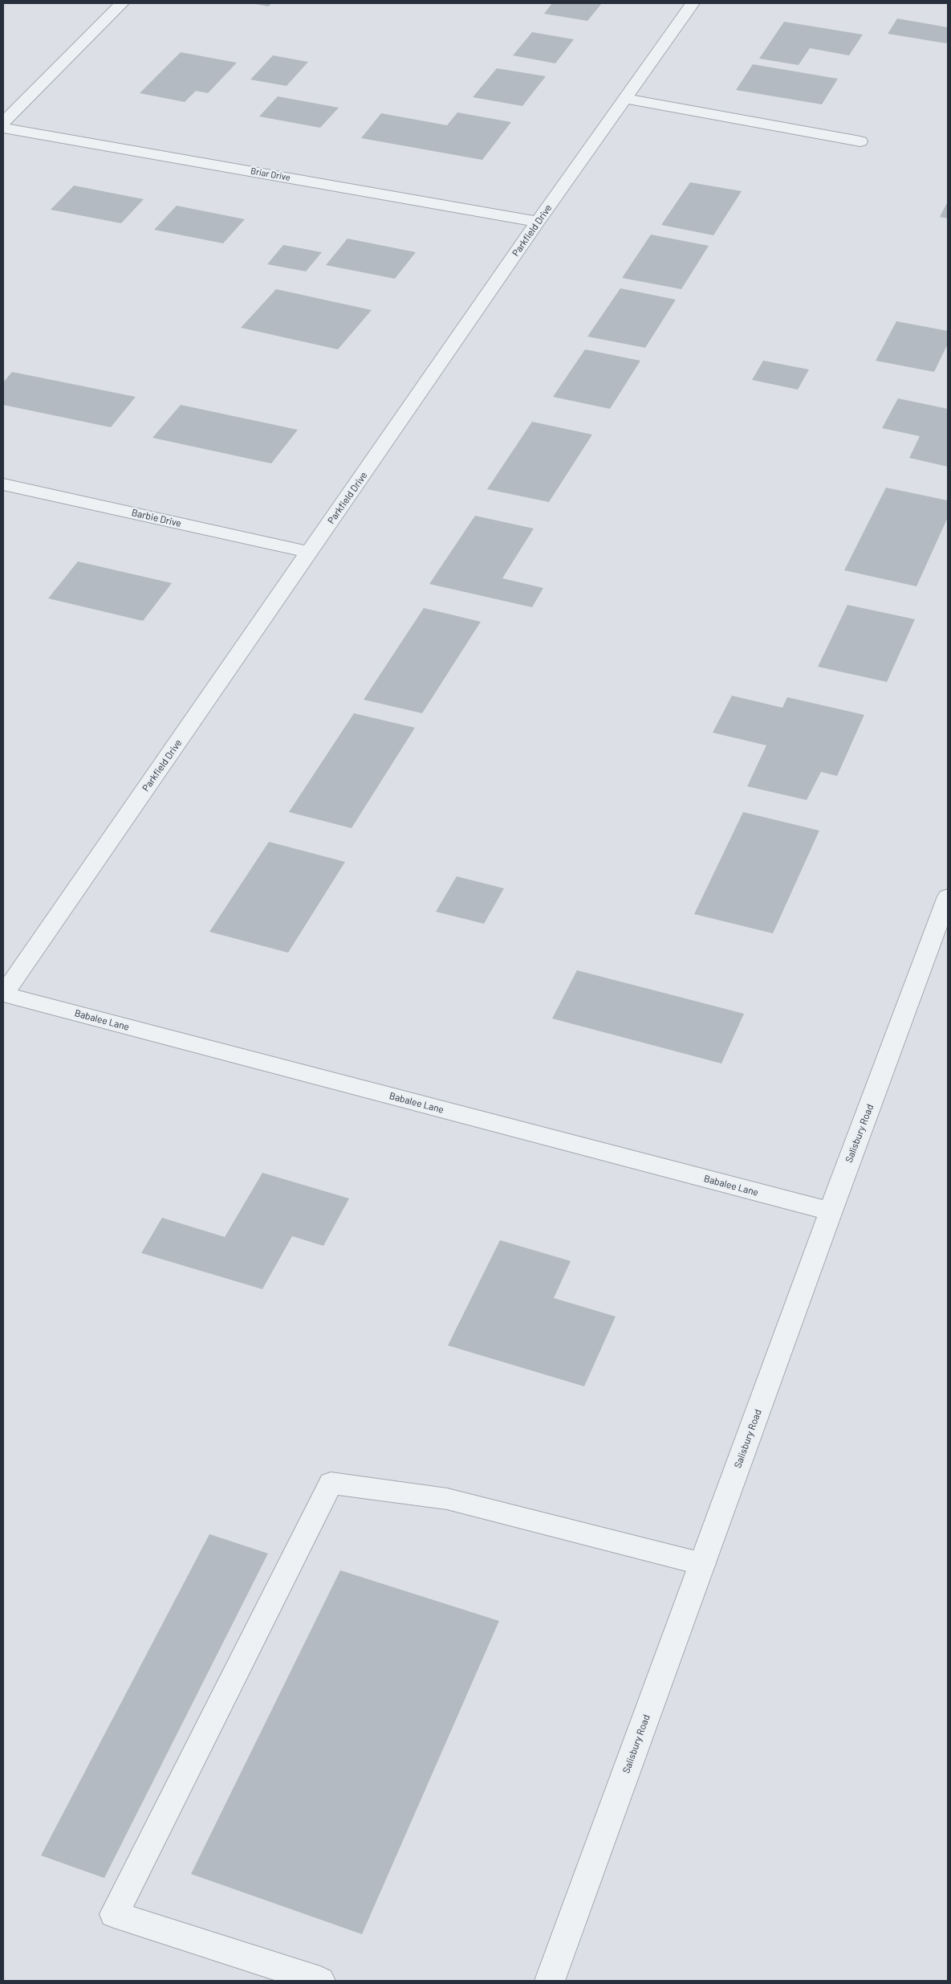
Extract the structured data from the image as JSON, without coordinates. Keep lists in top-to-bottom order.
{
  "streets": {
    "street": [
      "Briar Drive",
      "Parkfield Drive",
      "Barbie Drive",
      "Babalee Lane",
      "Salisbury Road"
    ]
  },
  "crossings": [
    ["Briar Drive", "Parkfield Drive"],
    ["Parkfield Drive", "Barbie Drive"],
    ["Parkfield Drive", "Babalee Lane"],
    ["Babalee Lane", "Salisbury Road"]
  ]
}
